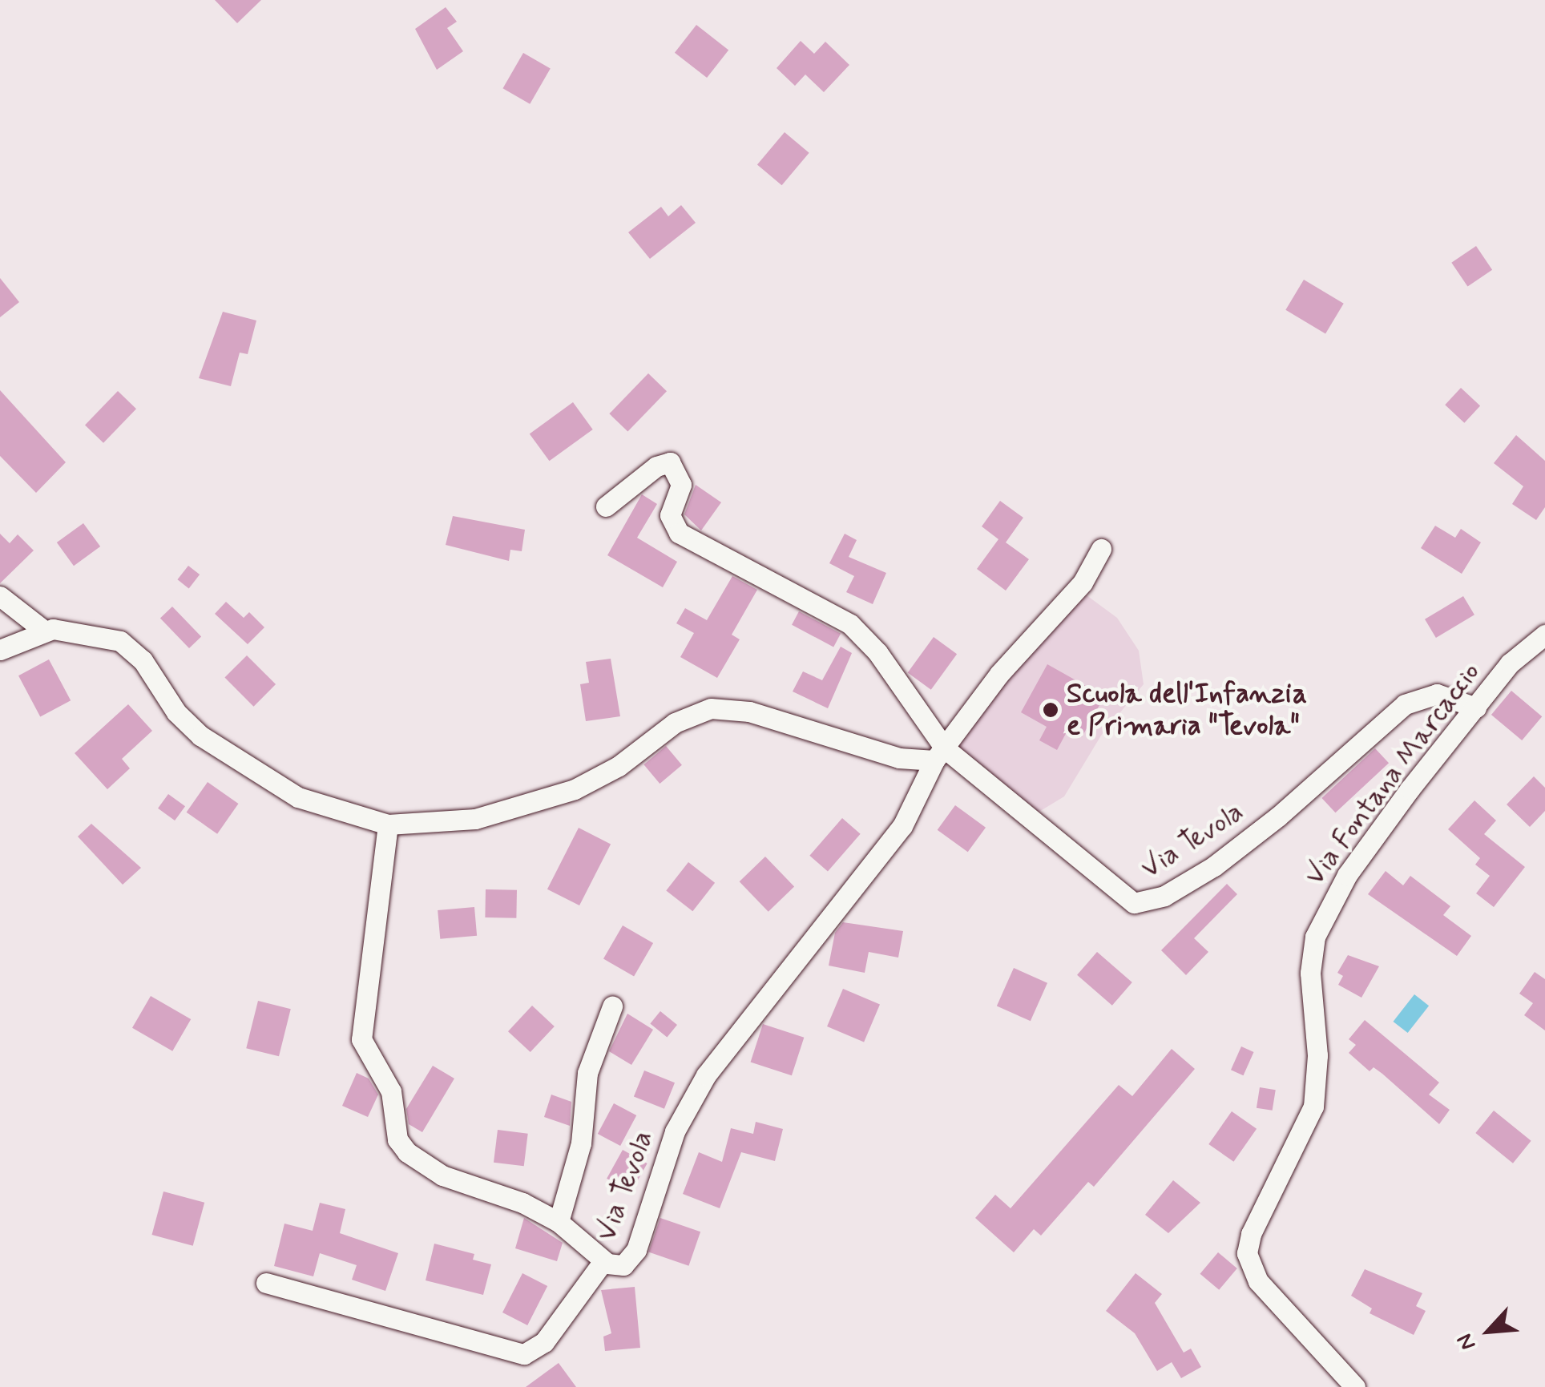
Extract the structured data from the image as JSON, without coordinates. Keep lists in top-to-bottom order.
{
  "streets": {
    "street": ["Via Fontana Marcaccio", "Via Tevola"]
  },
  "crossings": [
    ["Via Fontana Marcaccio", "Via Tevola"]
  ],
  "places": ["Scuola dell'Infanzia e Primaria \"Tevola\""],
  "north": "bottom left"
}
